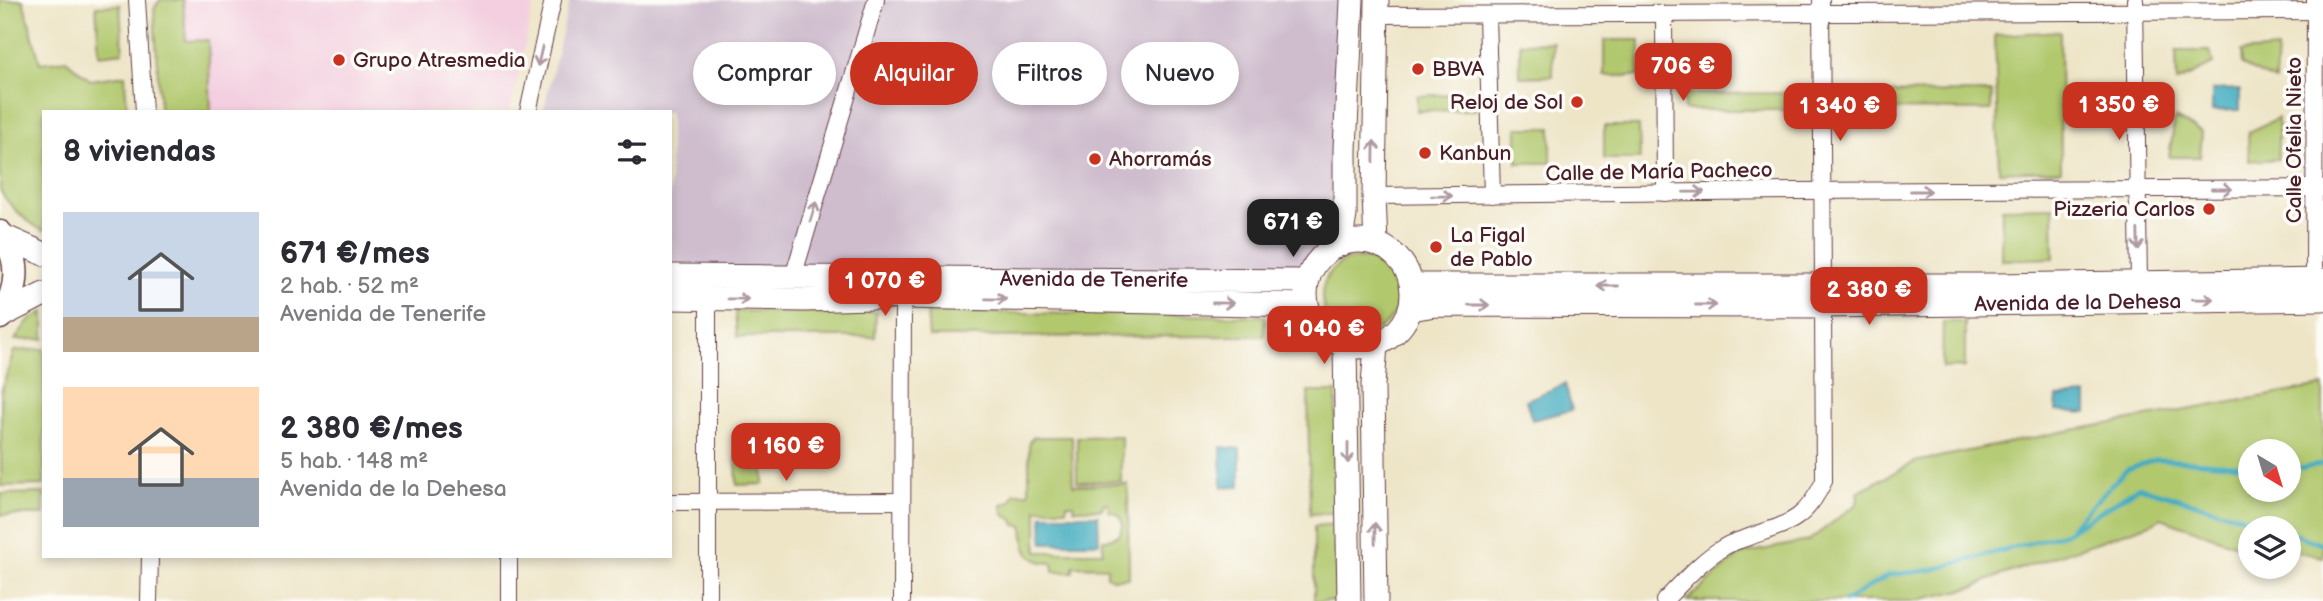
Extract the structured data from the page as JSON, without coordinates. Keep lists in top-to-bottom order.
{
  "streets": {
    "main road": ["Avenida de Tenerife", "Avenida de la Dehesa"],
    "street": ["Calle Ofelia Nieto", "Calle de María Pacheco"]
  },
  "crossings": [
    ["Calle Ofelia Nieto", "Calle de María Pacheco"],
    ["Calle Ofelia Nieto", "Avenida de la Dehesa"],
    ["Avenida de Tenerife", "Avenida de la Dehesa"]
  ],
  "one_way": ["Calle de María Pacheco"],
  "places": [
    "Grupo Atresmedia",
    "BBVA",
    "Reloj de Sol",
    "Kanbun",
    "Ahorramás",
    "Pizzeria Carlos",
    "La Figal de Pablo"
  ],
  "north": "bottom right",
  "page": {
    "chip": [
      "Comprar",
      "Alquilar",
      "Filtros",
      "Nuevo"
    ],
    "price": [
      "706 €",
      "1 350 €",
      "1 340 €",
      "671 €",
      "1 070 €",
      "2 380 €",
      "1 040 €",
      "1 160 €"
    ],
    "heading": "8 viviendas",
    "list": [
      {
        "name": "671 €/mes",
        "note": "2 hab. · 52 m² · Avenida de Tenerife"
      },
      {
        "name": "2 380 €/mes",
        "note": "5 hab. · 148 m² · Avenida de la Dehesa"
      }
    ]
  }
}
